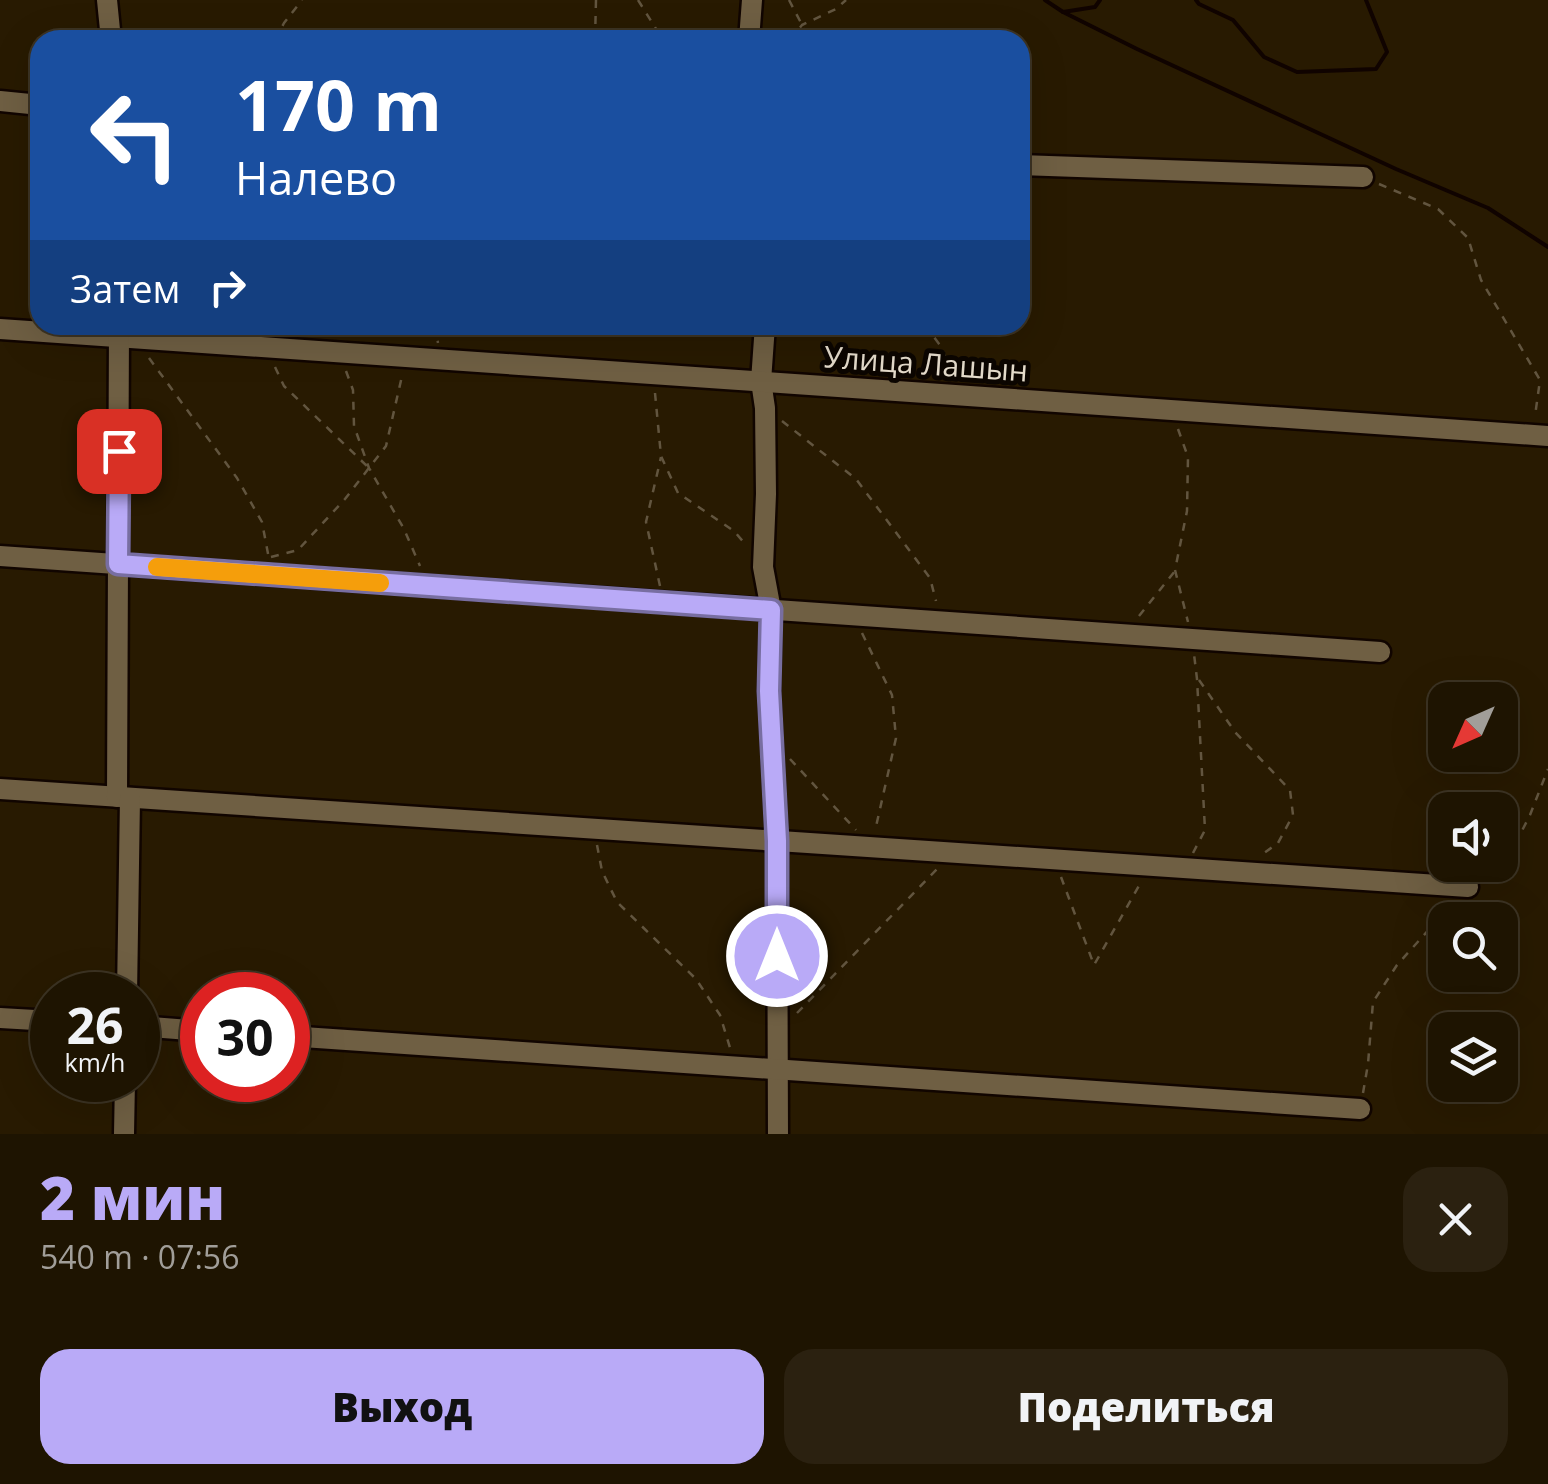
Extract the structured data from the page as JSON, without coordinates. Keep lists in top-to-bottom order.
{
  "streets": {
    "street": ["Улица Лашын"]
  },
  "north": "bottom left",
  "page": {
    "turn": ["170 m", "Налево"],
    "then": "Затем",
    "speed": "26 km/h",
    "limit": "30",
    "heading": ["2 мин", "540 m · 07:56"],
    "buttons": ["Выход", "Поделиться"]
  }
}
